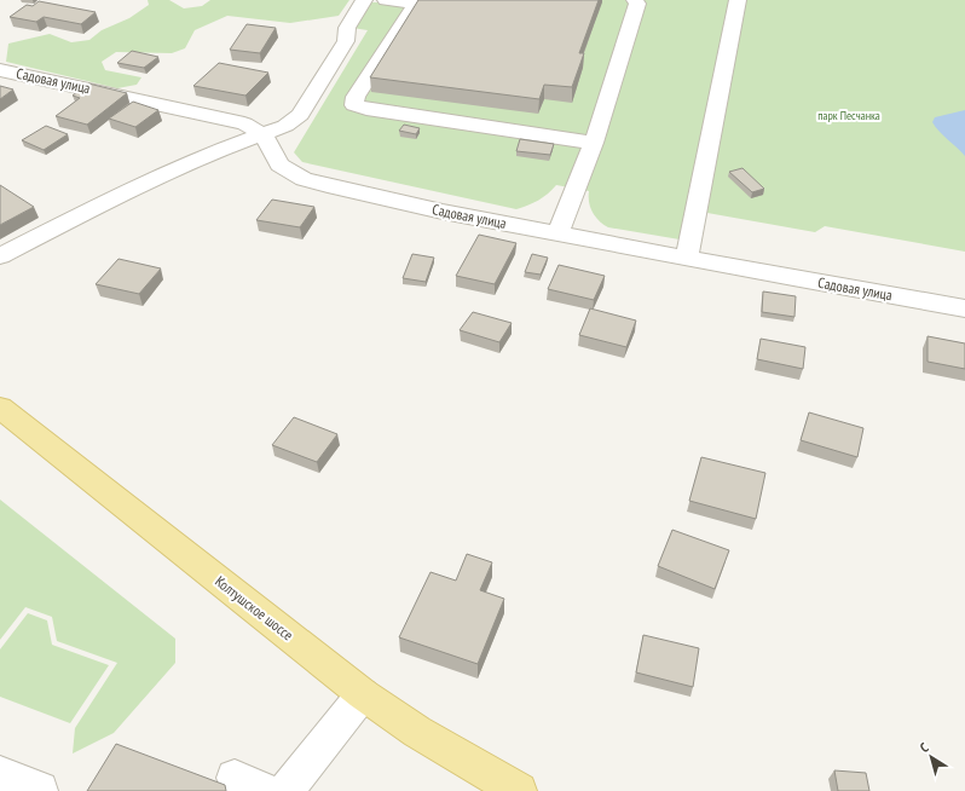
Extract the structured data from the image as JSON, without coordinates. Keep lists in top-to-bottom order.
{
  "streets": {
    "main road": ["Колтушское шоссе"],
    "street": ["Садовая улица"]
  },
  "parks": ["парк Песчанка"],
  "north": "top left"
}
